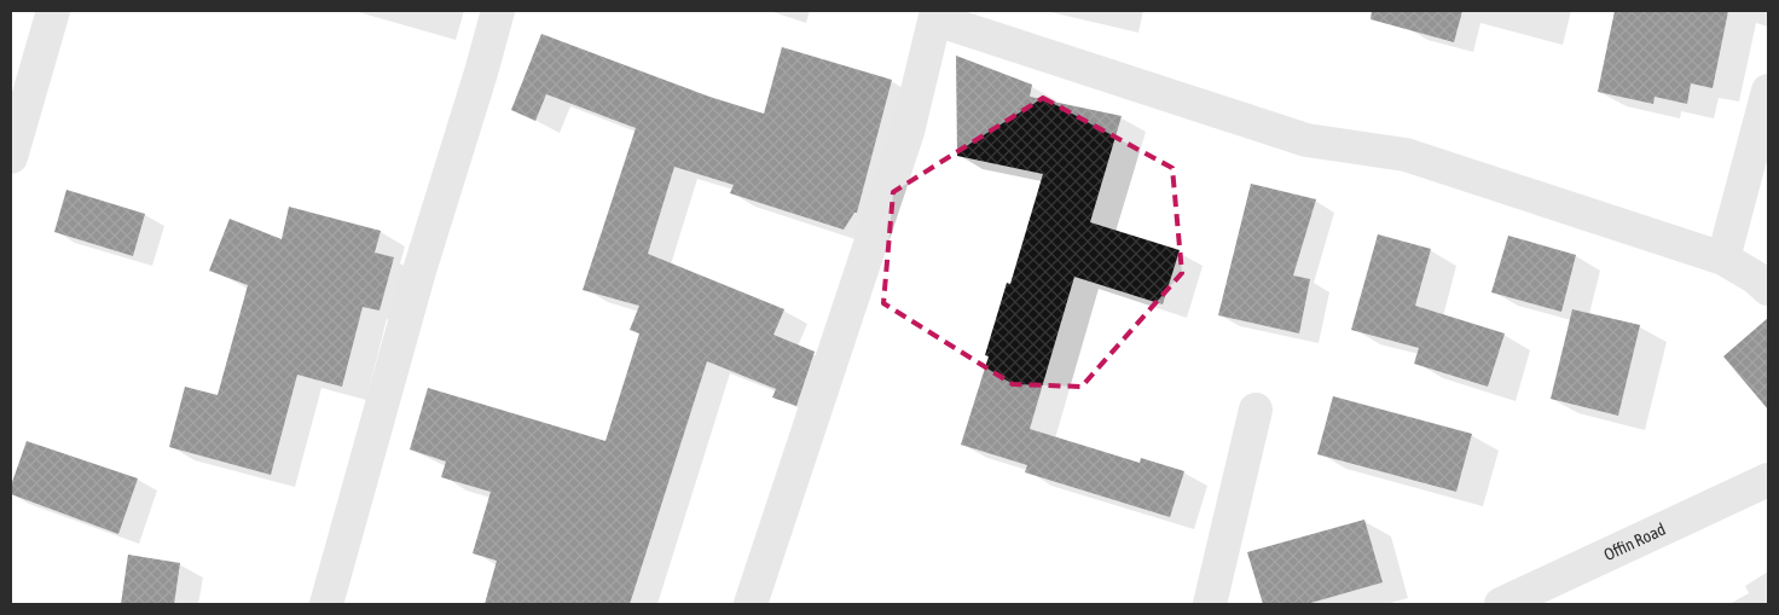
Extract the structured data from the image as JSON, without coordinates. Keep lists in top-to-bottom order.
{
  "streets": {
    "street": ["Offin Road"]
  }
}
